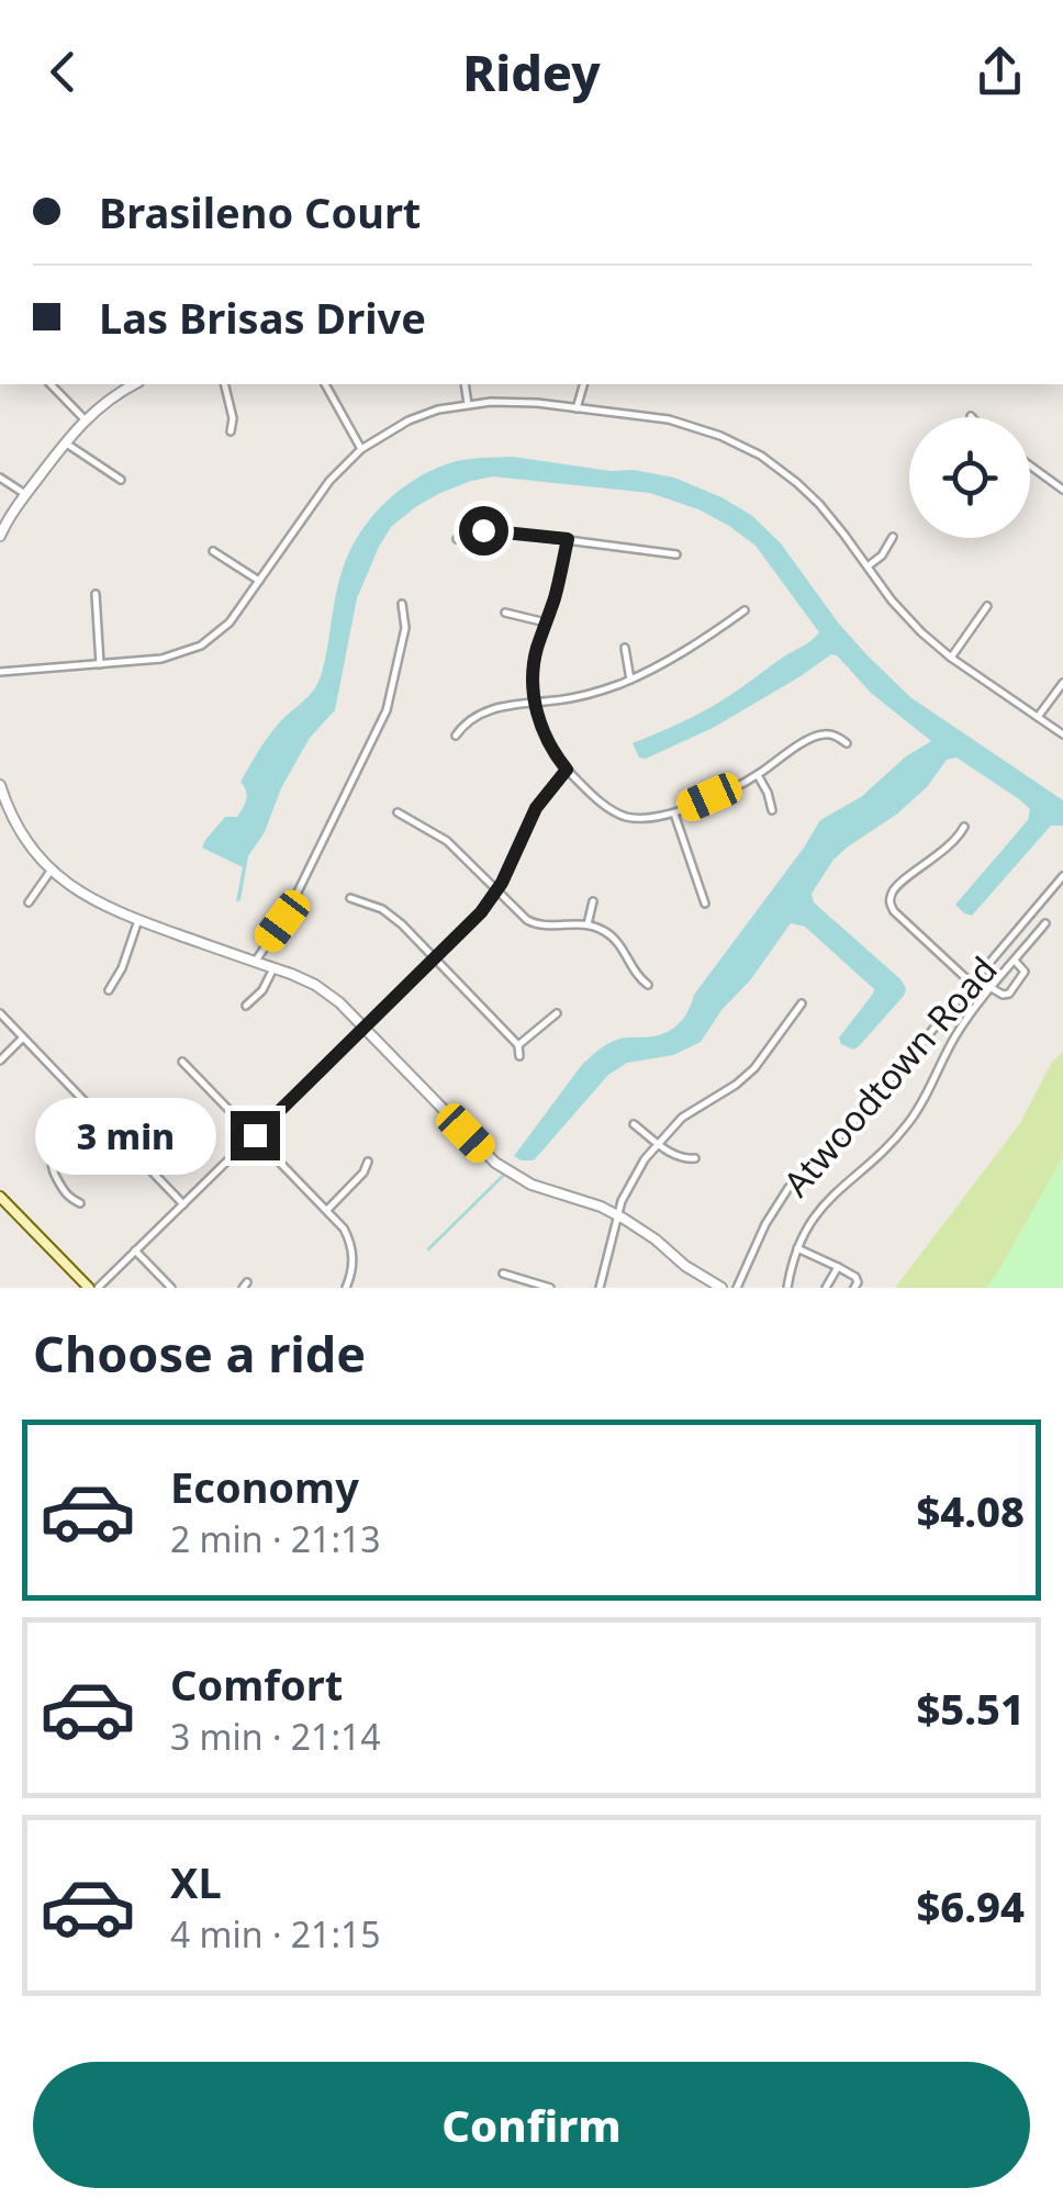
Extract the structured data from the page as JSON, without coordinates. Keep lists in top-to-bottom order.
{
  "streets": {
    "street": ["Atwoodtown Road"]
  },
  "page": {
    "header": "Ridey",
    "banner": ["Brasileno Court", "Las Brisas Drive"],
    "bubble": "3 min",
    "heading": "Choose a ride",
    "list": [
      {
        "name": "Economy",
        "note": "2 min · 21:13",
        "value": "$4.08"
      },
      {
        "name": "Comfort",
        "note": "3 min · 21:14",
        "value": "$5.51"
      },
      {
        "name": "XL",
        "note": "4 min · 21:15",
        "value": "$6.94"
      }
    ],
    "buttons": "Confirm"
  }
}
